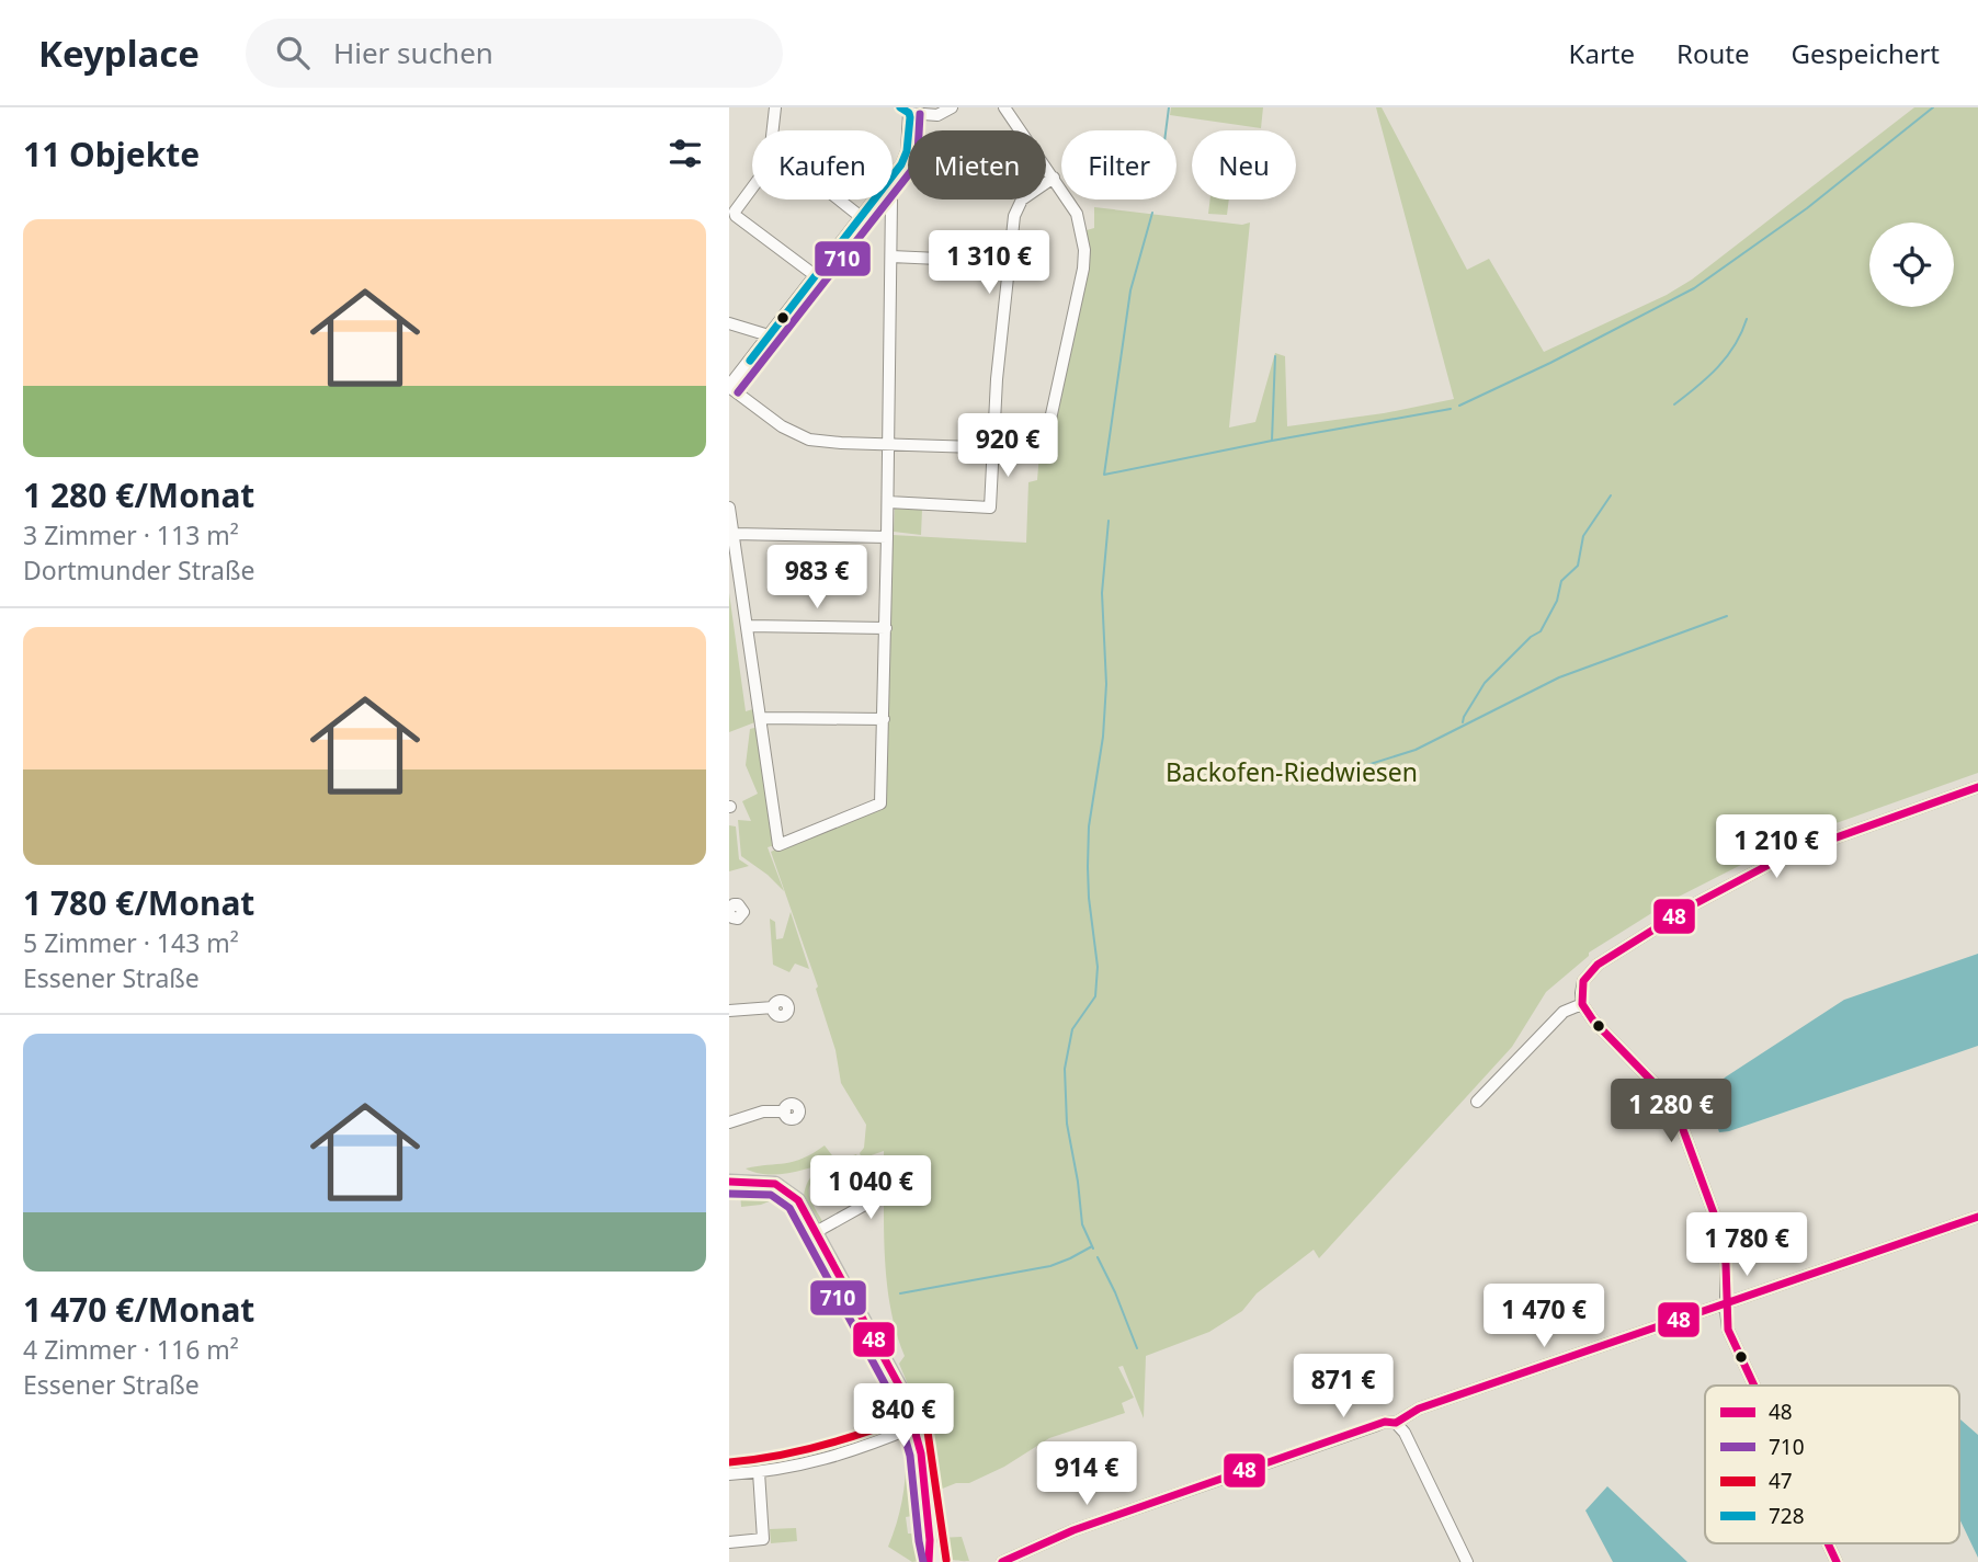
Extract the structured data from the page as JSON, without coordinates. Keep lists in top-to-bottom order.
{
  "parks": ["Backofen-Riedwiesen"],
  "lines": [
    "transit line 728",
    "transit line 710",
    "transit line 48",
    "transit line 47"
  ],
  "legend": [
    "48",
    "710",
    "47",
    "728"
  ],
  "page": {
    "header": "Keyplace",
    "search": "Hier suchen",
    "nav": ["Karte", "Route", "Gespeichert"],
    "heading": "11 Objekte",
    "chip": [
      "Kaufen",
      "Mieten",
      "Filter",
      "Neu"
    ],
    "list": [
      {
        "name": "1 280 €/Monat",
        "note": "3 Zimmer · 113 m² · Dortmunder Straße"
      },
      {
        "name": "1 780 €/Monat",
        "note": "5 Zimmer · 143 m² · Essener Straße"
      },
      {
        "name": "1 470 €/Monat",
        "note": "4 Zimmer · 116 m² · Essener Straße"
      }
    ],
    "price": [
      "1 310 €",
      "920 €",
      "983 €",
      "1 210 €",
      "1 280 €",
      "1 040 €",
      "1 780 €",
      "1 470 €",
      "871 €",
      "840 €",
      "914 €"
    ]
  }
}
